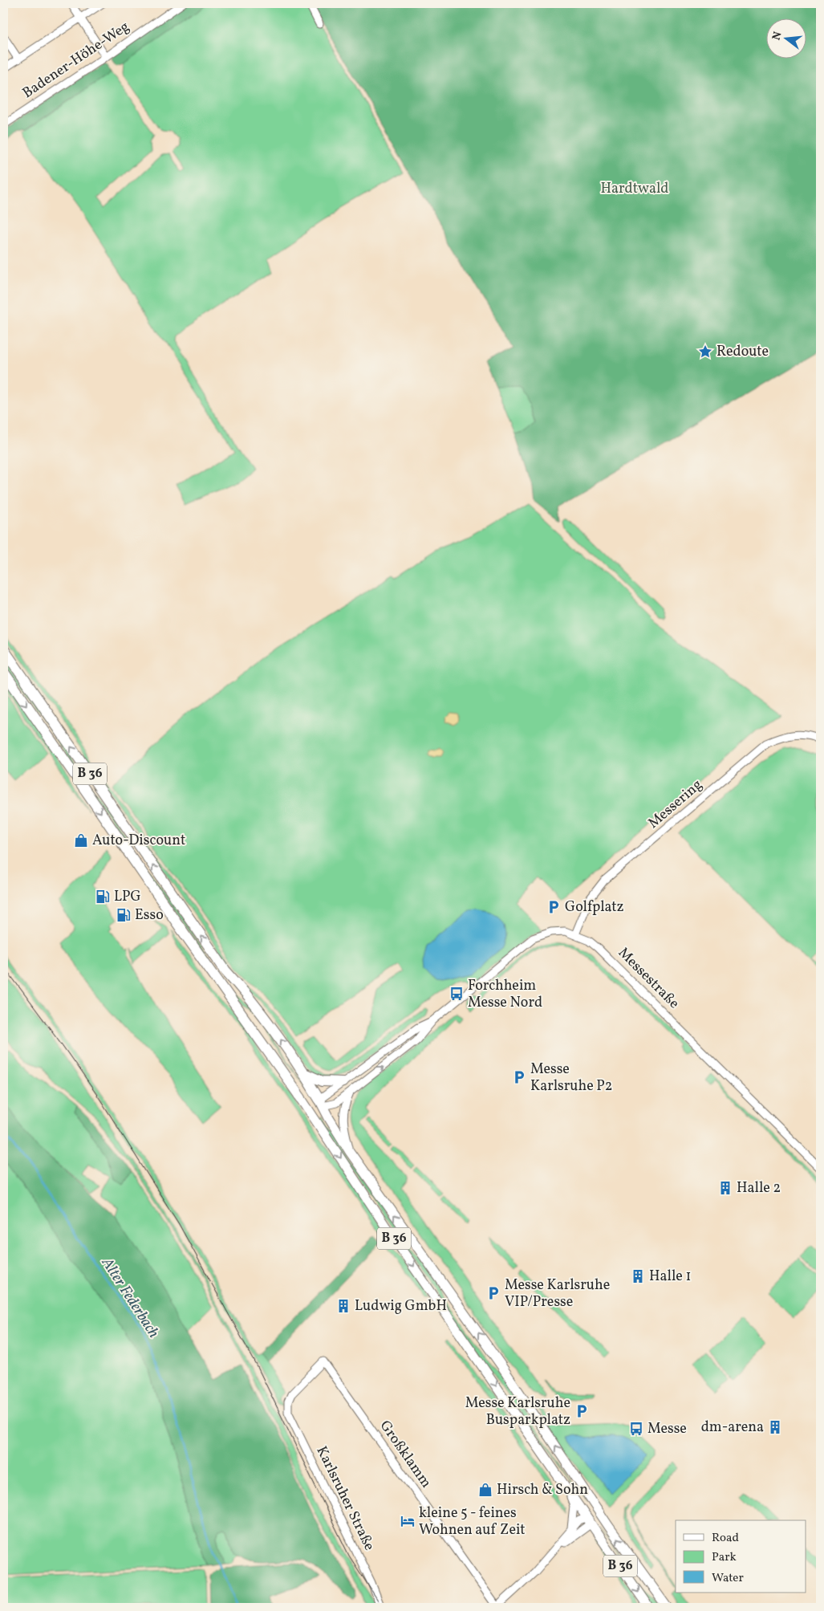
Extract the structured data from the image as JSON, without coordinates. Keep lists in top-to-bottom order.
{
  "streets": {
    "highway": ["B 36"],
    "street": [
      "Badener-Höhe-Weg",
      "Messering",
      "Messestraße",
      "Großklamm",
      "Karlsruher Straße"
    ]
  },
  "crossings": [
    ["B 36", "Messestraße"],
    ["Messering", "Messestraße"],
    ["Großklamm", "Karlsruher Straße"]
  ],
  "water": ["Alter Federbach"],
  "parks": ["Hardtwald"],
  "places": {
    "place": ["Redoute"],
    "shop": ["Auto-Discount", "Hirsch & Sohn"],
    "fuel station": ["LPG", "Esso"],
    "parking": [
      "Golfplatz",
      "Messe Karlsruhe P2",
      "Messe Karlsruhe VIP/Presse",
      "Messe Karlsruhe Busparkplatz"
    ],
    "bus stop": ["Forchheim Messe Nord", "Messe"],
    "building": [
      "Halle 2",
      "Halle 1",
      "Ludwig GmbH",
      "dm-arena"
    ],
    "hotel": ["kleine 5 - feines Wohnen auf Zeit"]
  },
  "legend": ["Road", "Park", "Water"],
  "north": "left"
}
